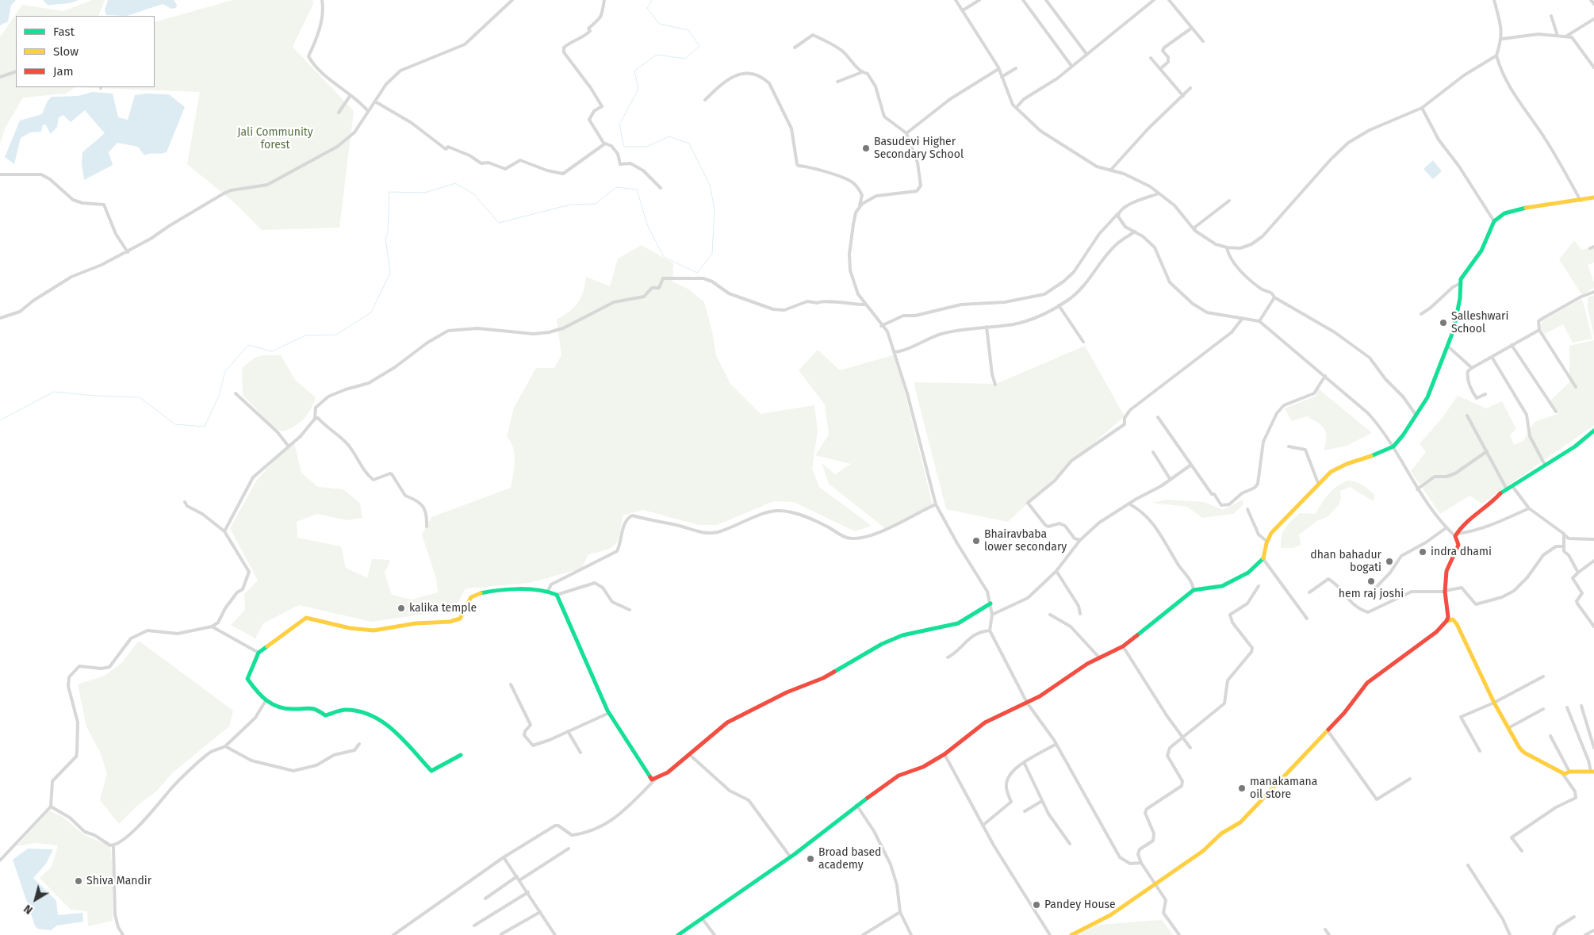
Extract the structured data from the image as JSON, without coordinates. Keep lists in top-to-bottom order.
{
  "parks": ["Jali Community forest"],
  "places": [
    "Basudevi Higher Secondary School",
    "Salleshwari School",
    "Bhairavbaba lower secondary",
    "indra dhami",
    "dhan bahadur bogati",
    "hem raj joshi",
    "kalika temple",
    "manakamana oil store",
    "Broad based academy",
    "Shiva Mandir",
    "Pandey House"
  ],
  "legend": ["Fast", "Slow", "Jam"],
  "north": "bottom left"
}
